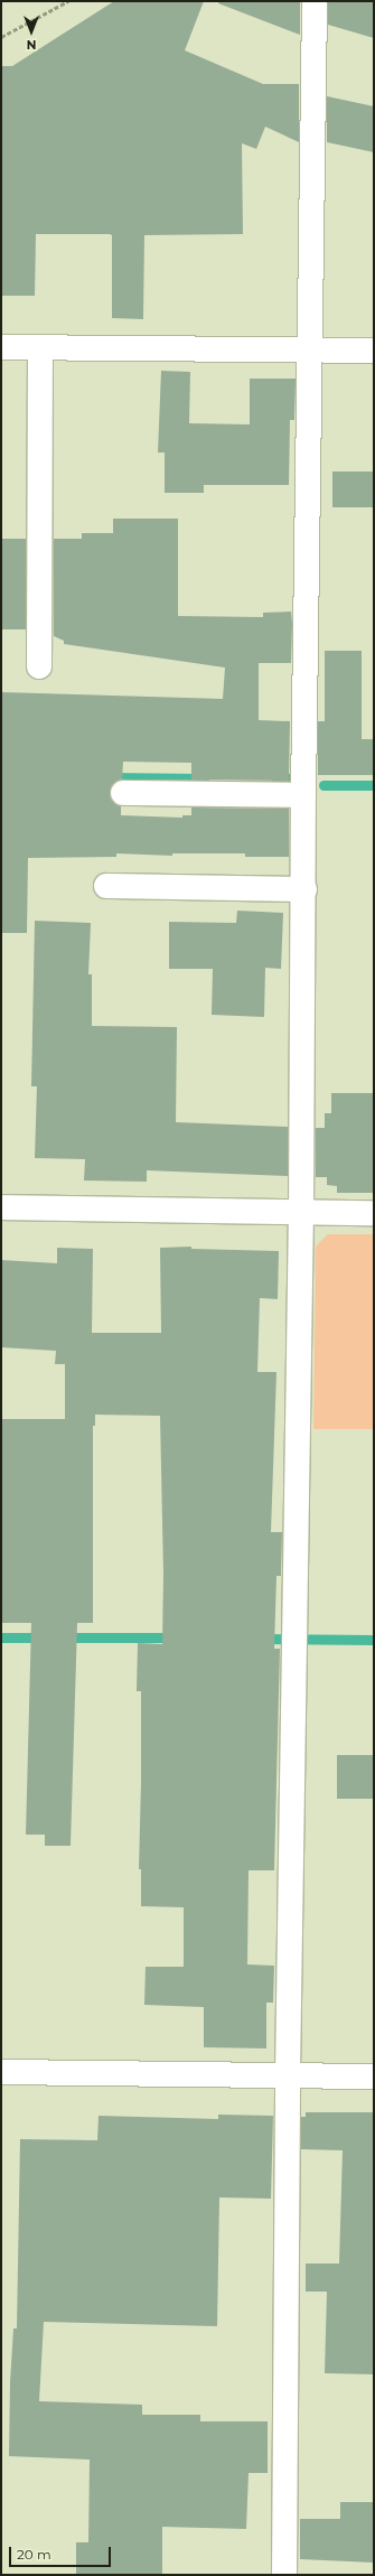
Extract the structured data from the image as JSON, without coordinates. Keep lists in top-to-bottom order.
{
  "scale_bar": "20 m",
  "north": "bottom"
}
